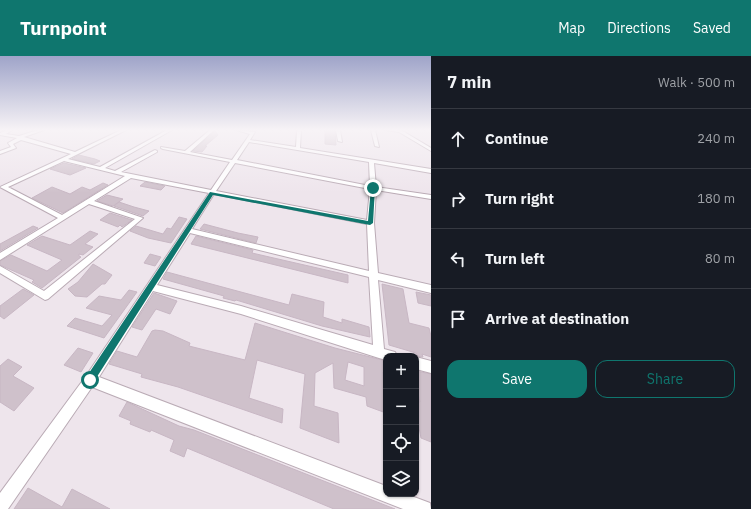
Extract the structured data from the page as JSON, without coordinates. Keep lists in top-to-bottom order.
{
  "page": {
    "header": "Turnpoint",
    "nav": ["Map", "Directions", "Saved"],
    "heading": ["7 min", "Walk · 500 m"],
    "list": [
      ["Continue", "240 m"],
      ["Turn right", "180 m"],
      ["Turn left", "80 m"],
      "Arrive at destination"
    ],
    "buttons": ["Save", "Share"],
    "map_buttons": ["+", "−"]
  }
}
